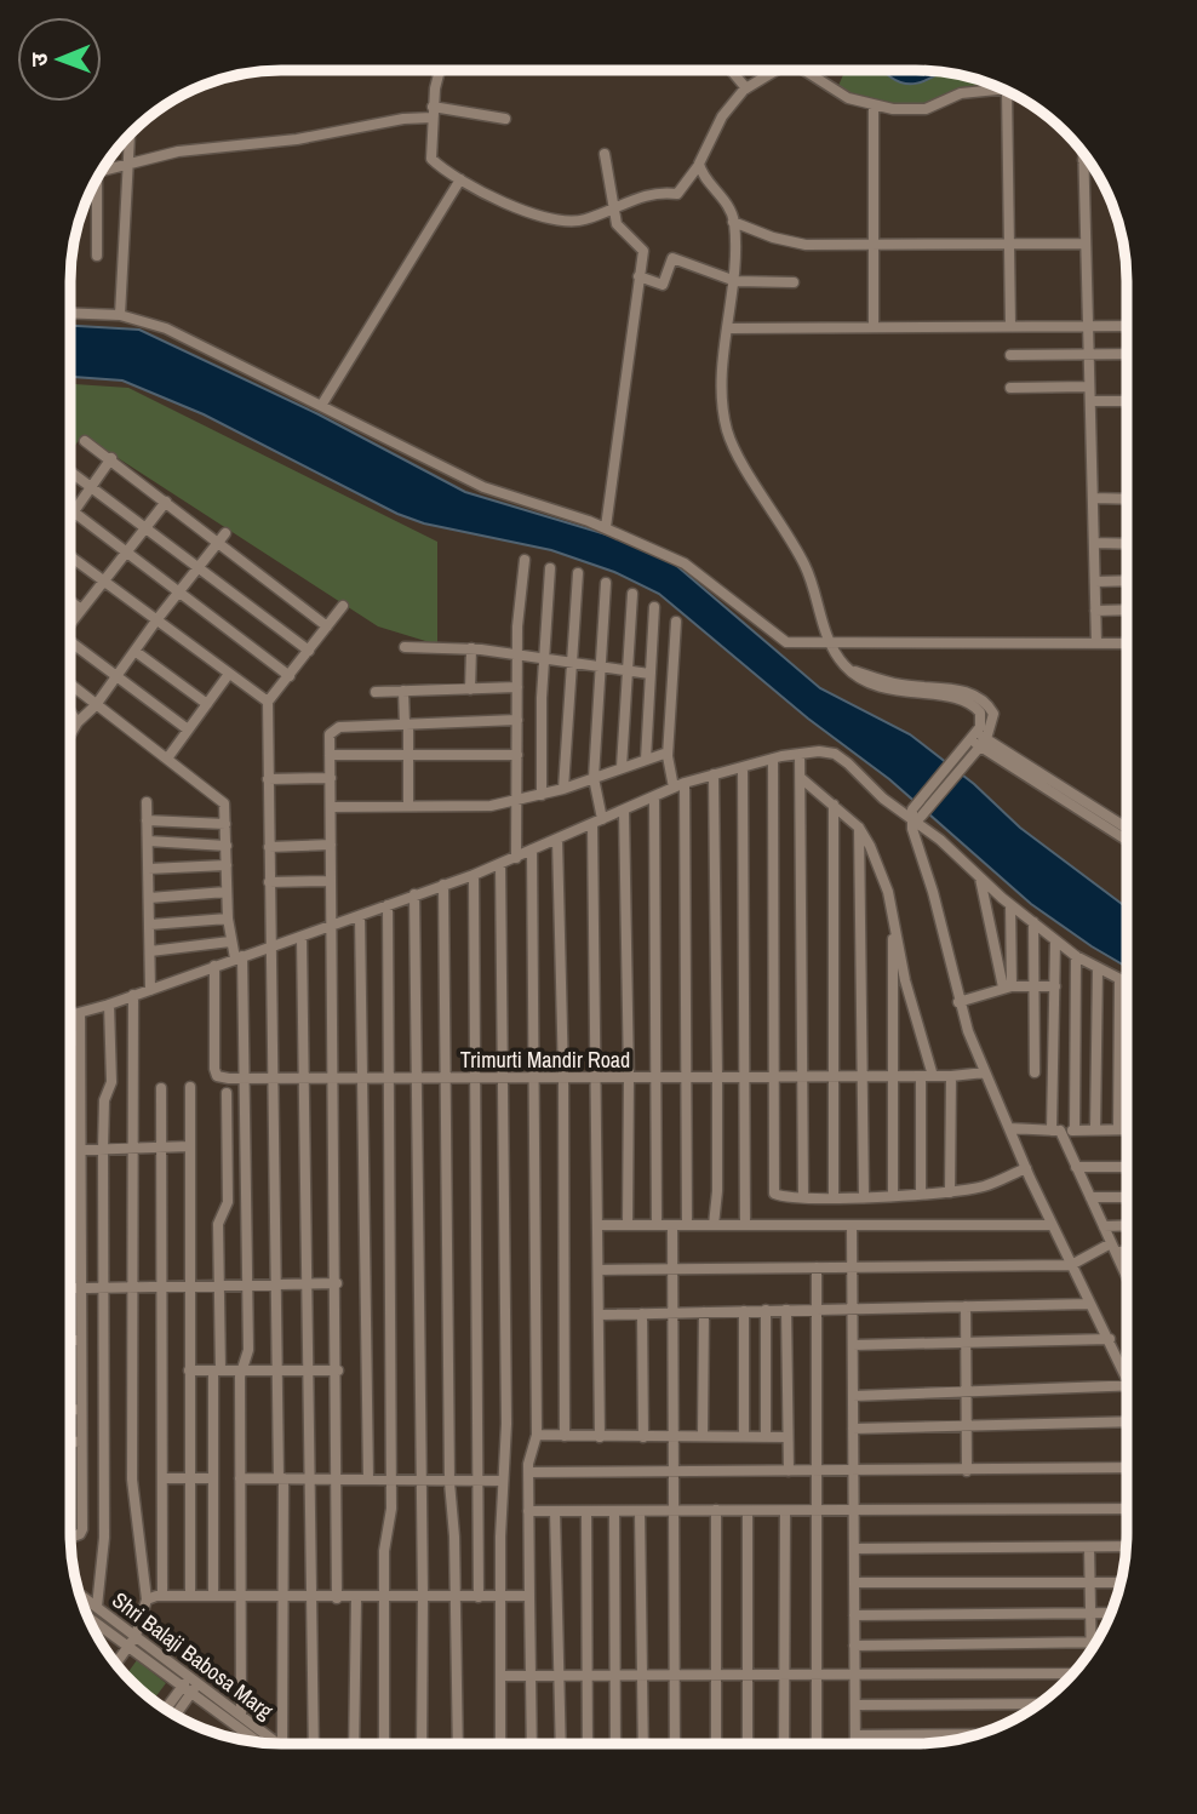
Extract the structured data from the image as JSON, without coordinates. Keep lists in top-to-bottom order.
{
  "streets": {
    "street": ["Trimurti Mandir Road", "Shri Balaji Babosa Marg"]
  },
  "north": "left"
}
